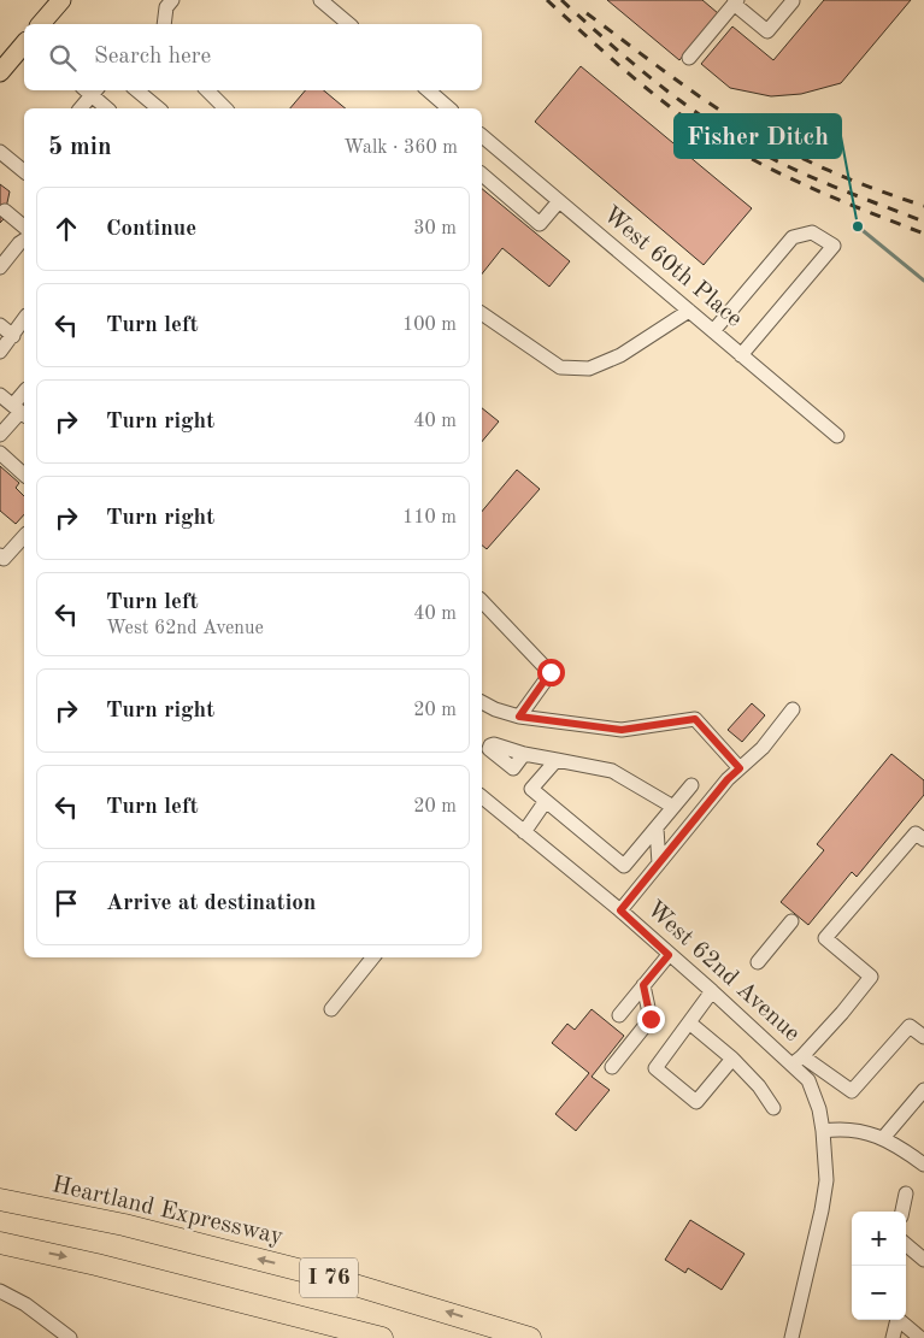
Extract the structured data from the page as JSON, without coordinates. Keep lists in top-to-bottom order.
{
  "streets": {
    "highway": ["Heartland Expressway", "I 76"],
    "street": ["West 60th Place", "West 62nd Avenue"]
  },
  "places": ["Fisher Ditch"],
  "page": {
    "search": "Search here",
    "heading": ["5 min", "Walk · 360 m"],
    "list": [
      ["Continue", "30 m"],
      ["Turn left", "100 m"],
      ["Turn right", "40 m"],
      ["Turn right", "110 m"],
      ["Turn left", "West 62nd Avenue", "40 m"],
      ["Turn right", "20 m"],
      ["Turn left", "20 m"],
      "Arrive at destination"
    ],
    "map_buttons": ["+", "−"]
  }
}
